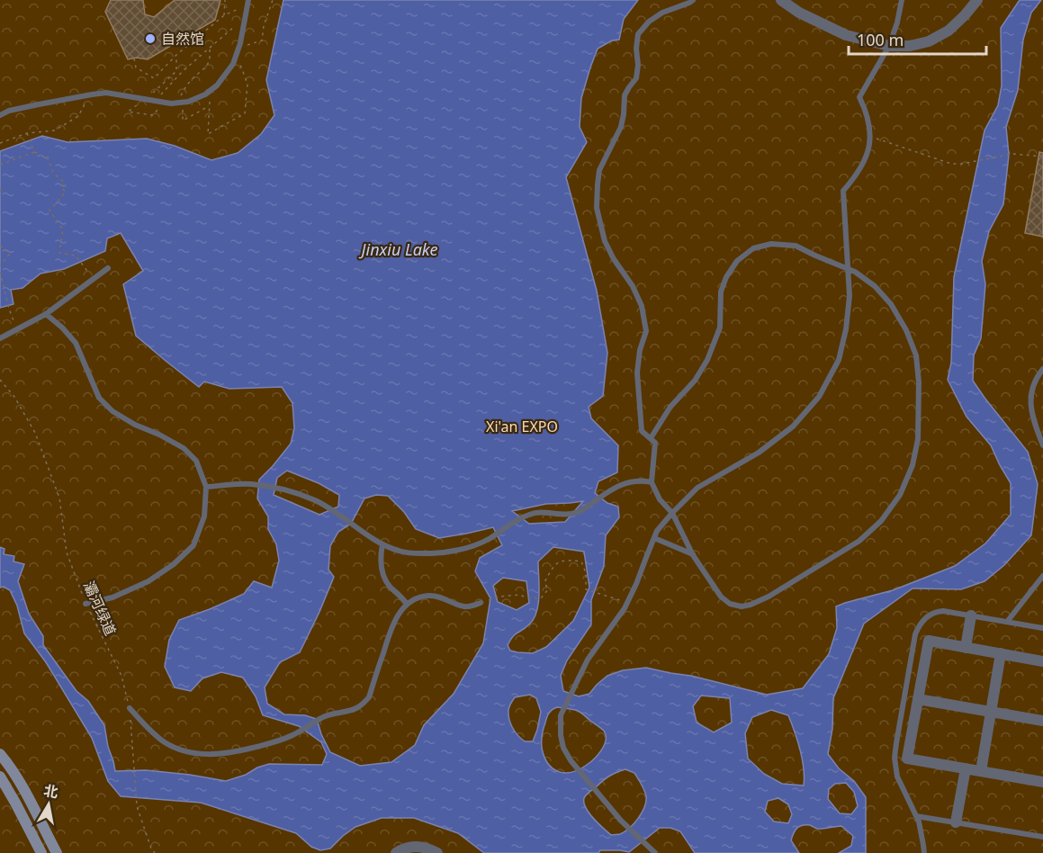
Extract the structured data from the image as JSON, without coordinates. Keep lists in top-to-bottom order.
{
  "streets": {
    "path": ["灞河绿道"]
  },
  "water": ["Jinxiu Lake"],
  "parks": ["Xi'an EXPO"],
  "places": ["自然馆"],
  "scale_bar": "100 m",
  "north": "top"
}
